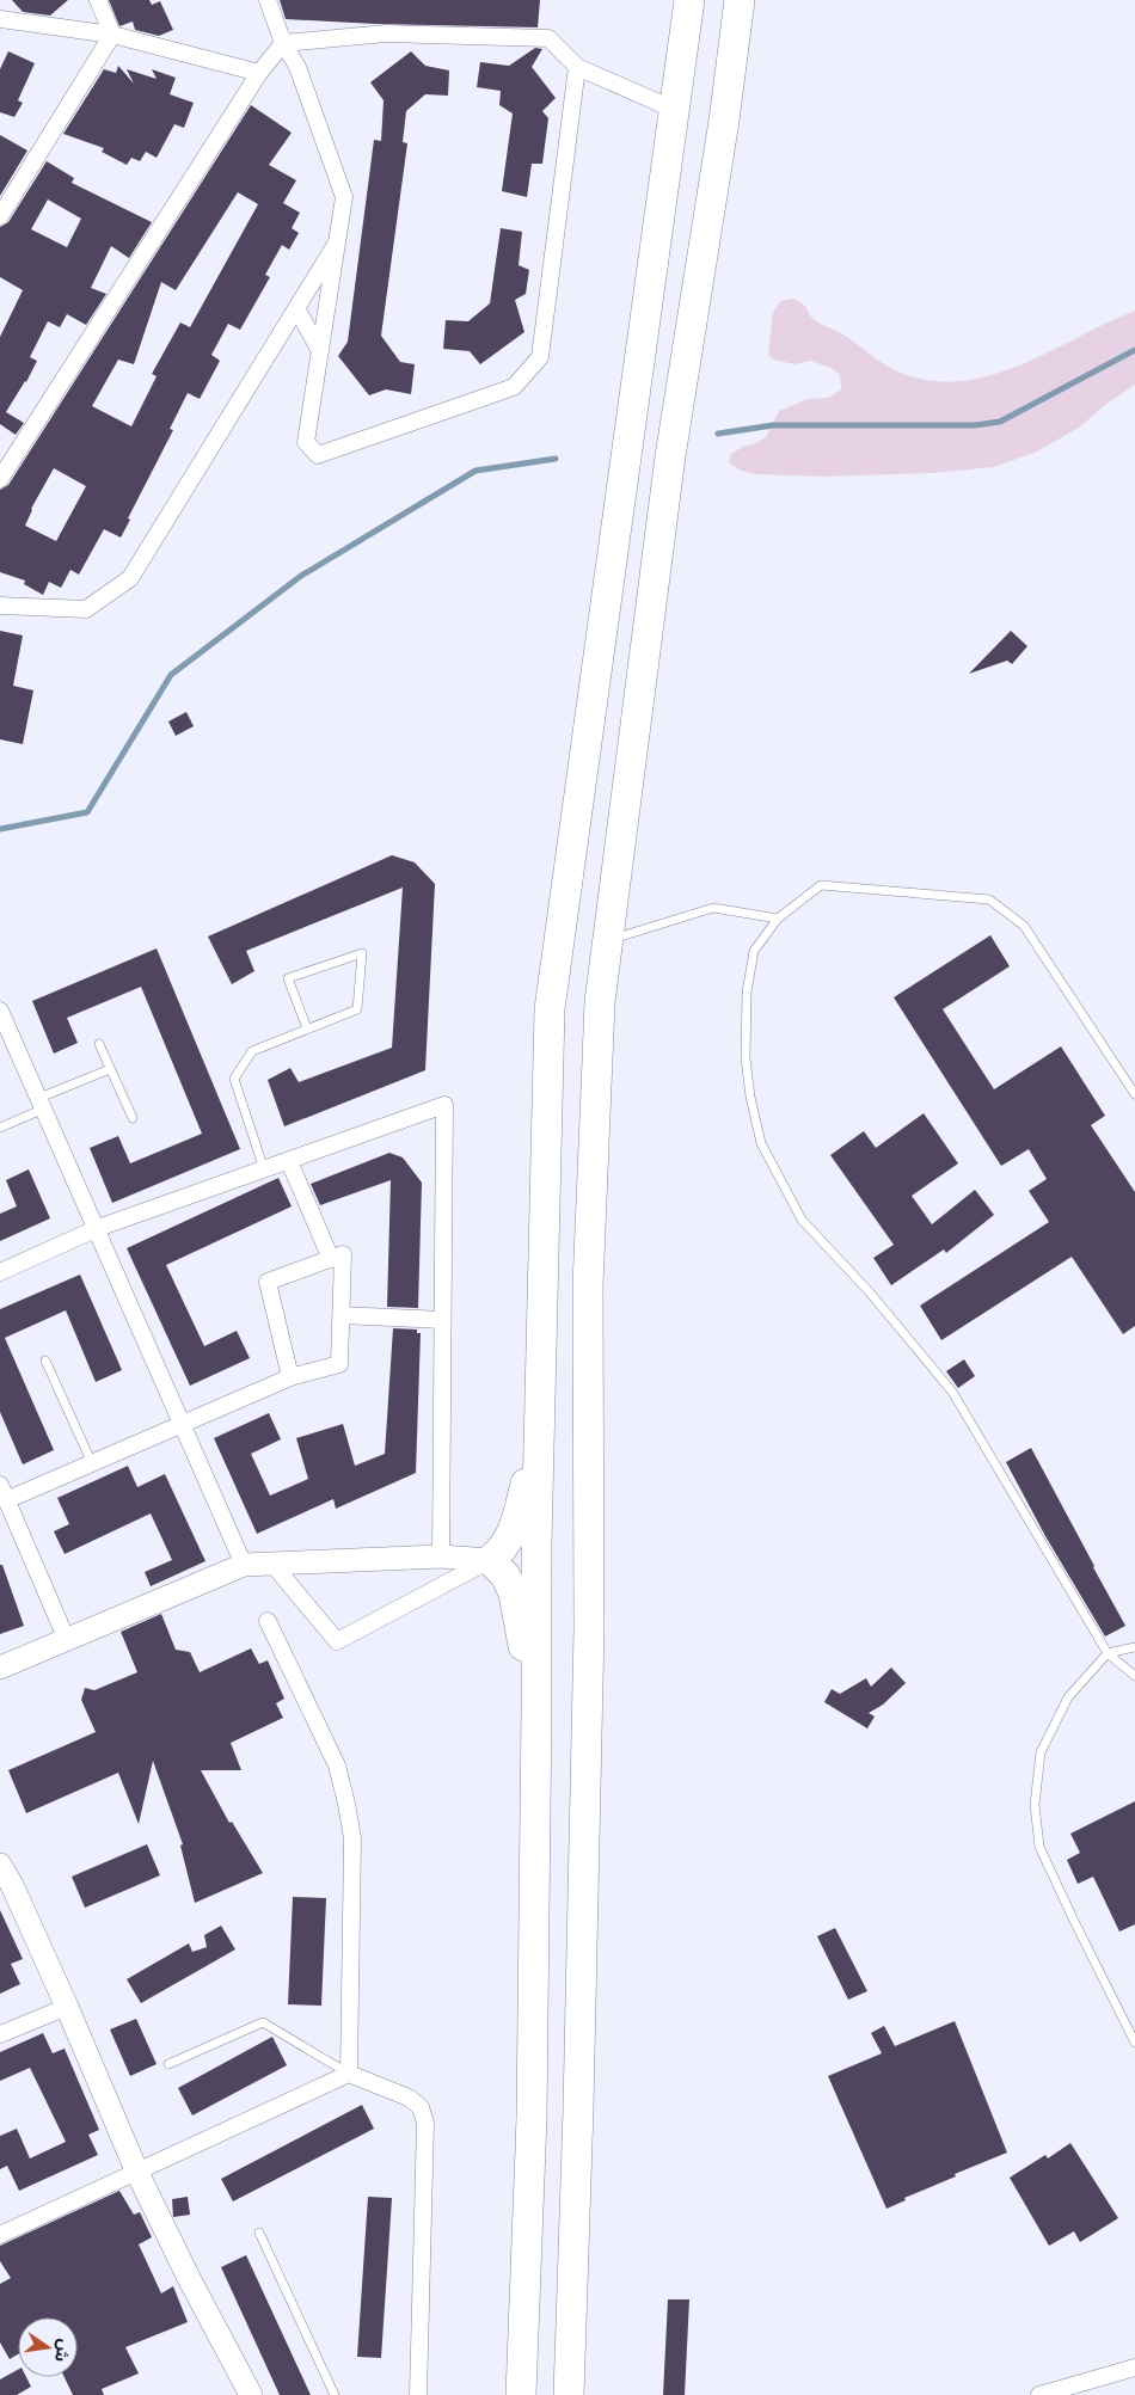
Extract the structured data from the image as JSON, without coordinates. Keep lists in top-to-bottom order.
{
  "north": "right"
}
